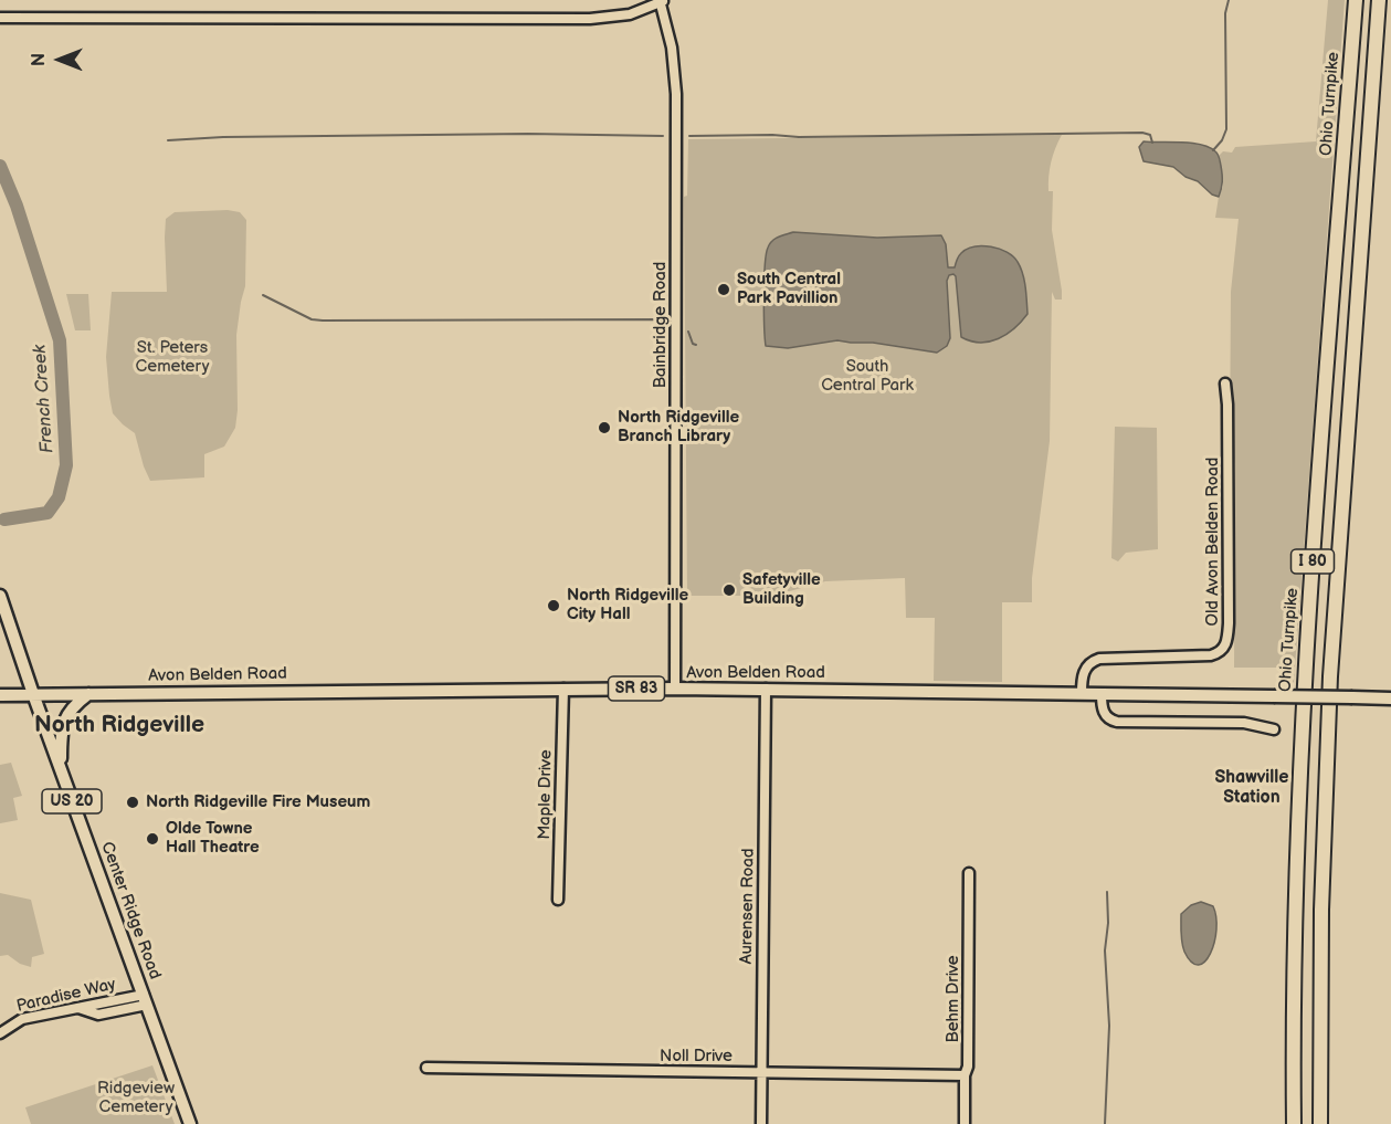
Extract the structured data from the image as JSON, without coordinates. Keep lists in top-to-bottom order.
{
  "streets": {
    "highway": ["Ohio Turnpike", "I 80"],
    "main road": [
      "Avon Belden Road",
      "SR 83",
      "US 20",
      "Center Ridge Road"
    ],
    "street": [
      "Bainbridge Road",
      "Old Avon Belden Road",
      "Maple Drive",
      "Aurensen Road",
      "Paradise Way",
      "Behm Drive",
      "Noll Drive"
    ]
  },
  "crossings": [
    ["Bainbridge Road", "Avon Belden Road"],
    ["Old Avon Belden Road", "Avon Belden Road"],
    ["Avon Belden Road", "Maple Drive"],
    ["Avon Belden Road", "Aurensen Road"],
    ["Avon Belden Road", "Center Ridge Road"],
    ["Aurensen Road", "Noll Drive"],
    ["Center Ridge Road", "Paradise Way"],
    ["Behm Drive", "Noll Drive"]
  ],
  "districts": ["North Ridgeville", "Shawville Station"],
  "water": ["French Creek"],
  "parks": ["St. Peters Cemetery", "South Central Park", "Ridgeview Cemetery"],
  "places": [
    "South Central Park Pavillion",
    "North Ridgeville Branch Library",
    "Safetyville Building",
    "North Ridgeville City Hall",
    "North Ridgeville Fire Museum",
    "Olde Towne Hall Theatre"
  ],
  "north": "left"
}
